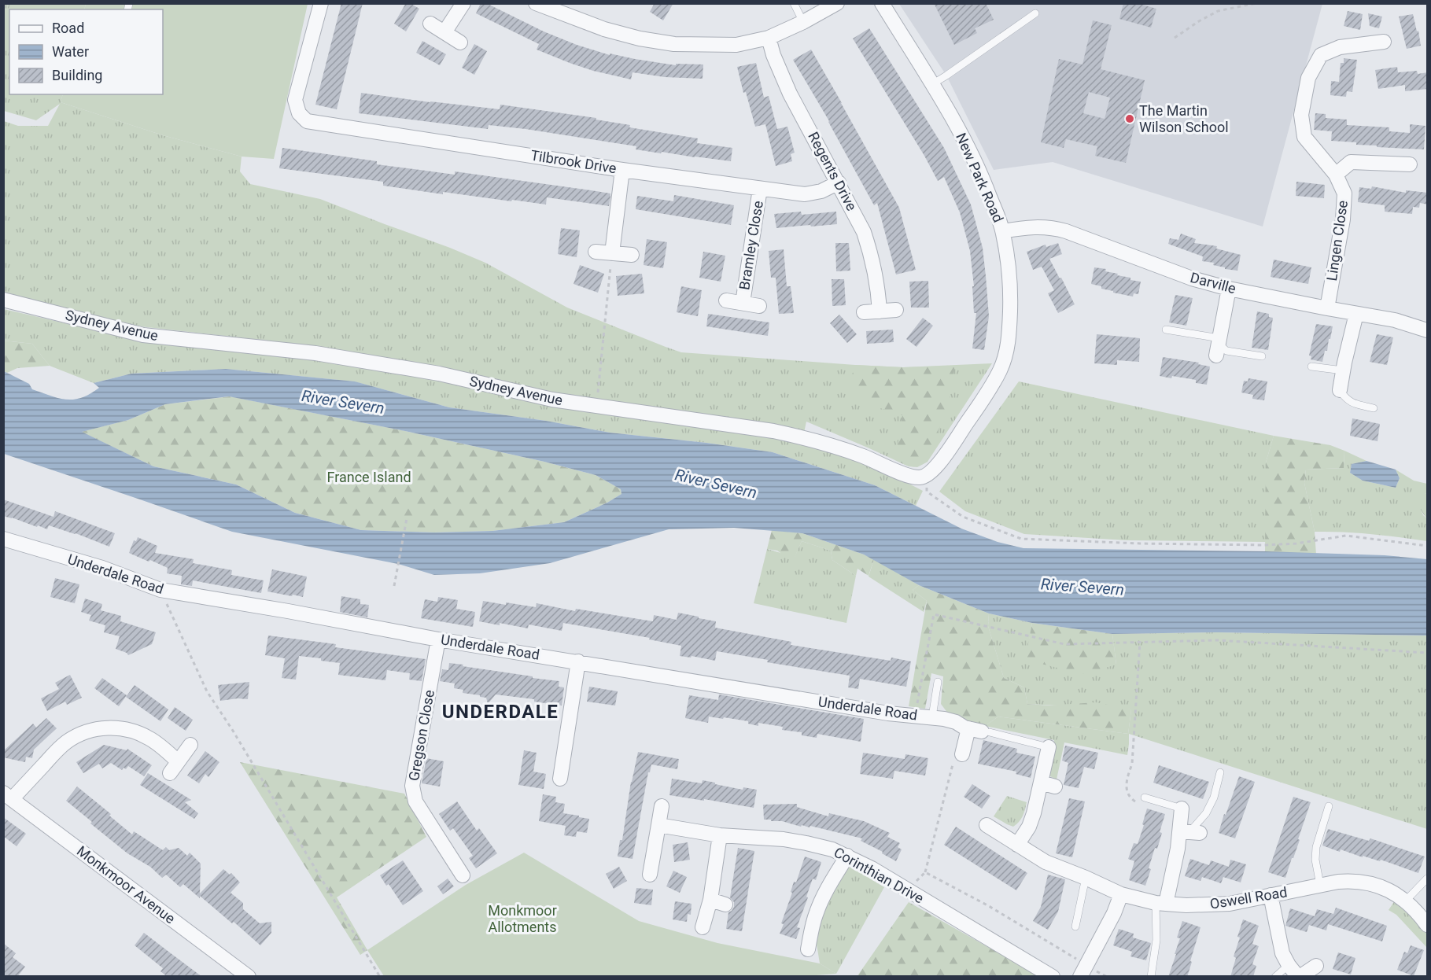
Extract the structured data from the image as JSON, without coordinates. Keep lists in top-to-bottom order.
{
  "streets": {
    "street": [
      "Tilbrook Drive",
      "Regents Drive",
      "New Park Road",
      "Lingen Close",
      "Bramley Close",
      "Darville",
      "Sydney Avenue",
      "Underdale Road",
      "Gregson Close",
      "Corinthian Drive",
      "Monkmoor Avenue",
      "Oswell Road"
    ]
  },
  "crossings": [
    ["Tilbrook Drive", "Regents Drive"],
    ["Tilbrook Drive", "Bramley Close"],
    ["New Park Road", "Darville"],
    ["New Park Road", "Sydney Avenue"],
    ["Lingen Close", "Darville"],
    ["Underdale Road", "Gregson Close"]
  ],
  "districts": ["UNDERDALE"],
  "water": ["River Severn"],
  "parks": ["France Island", "Monkmoor Allotments"],
  "places": ["The Martin Wilson School"],
  "legend": ["Road", "Water", "Building"]
}
